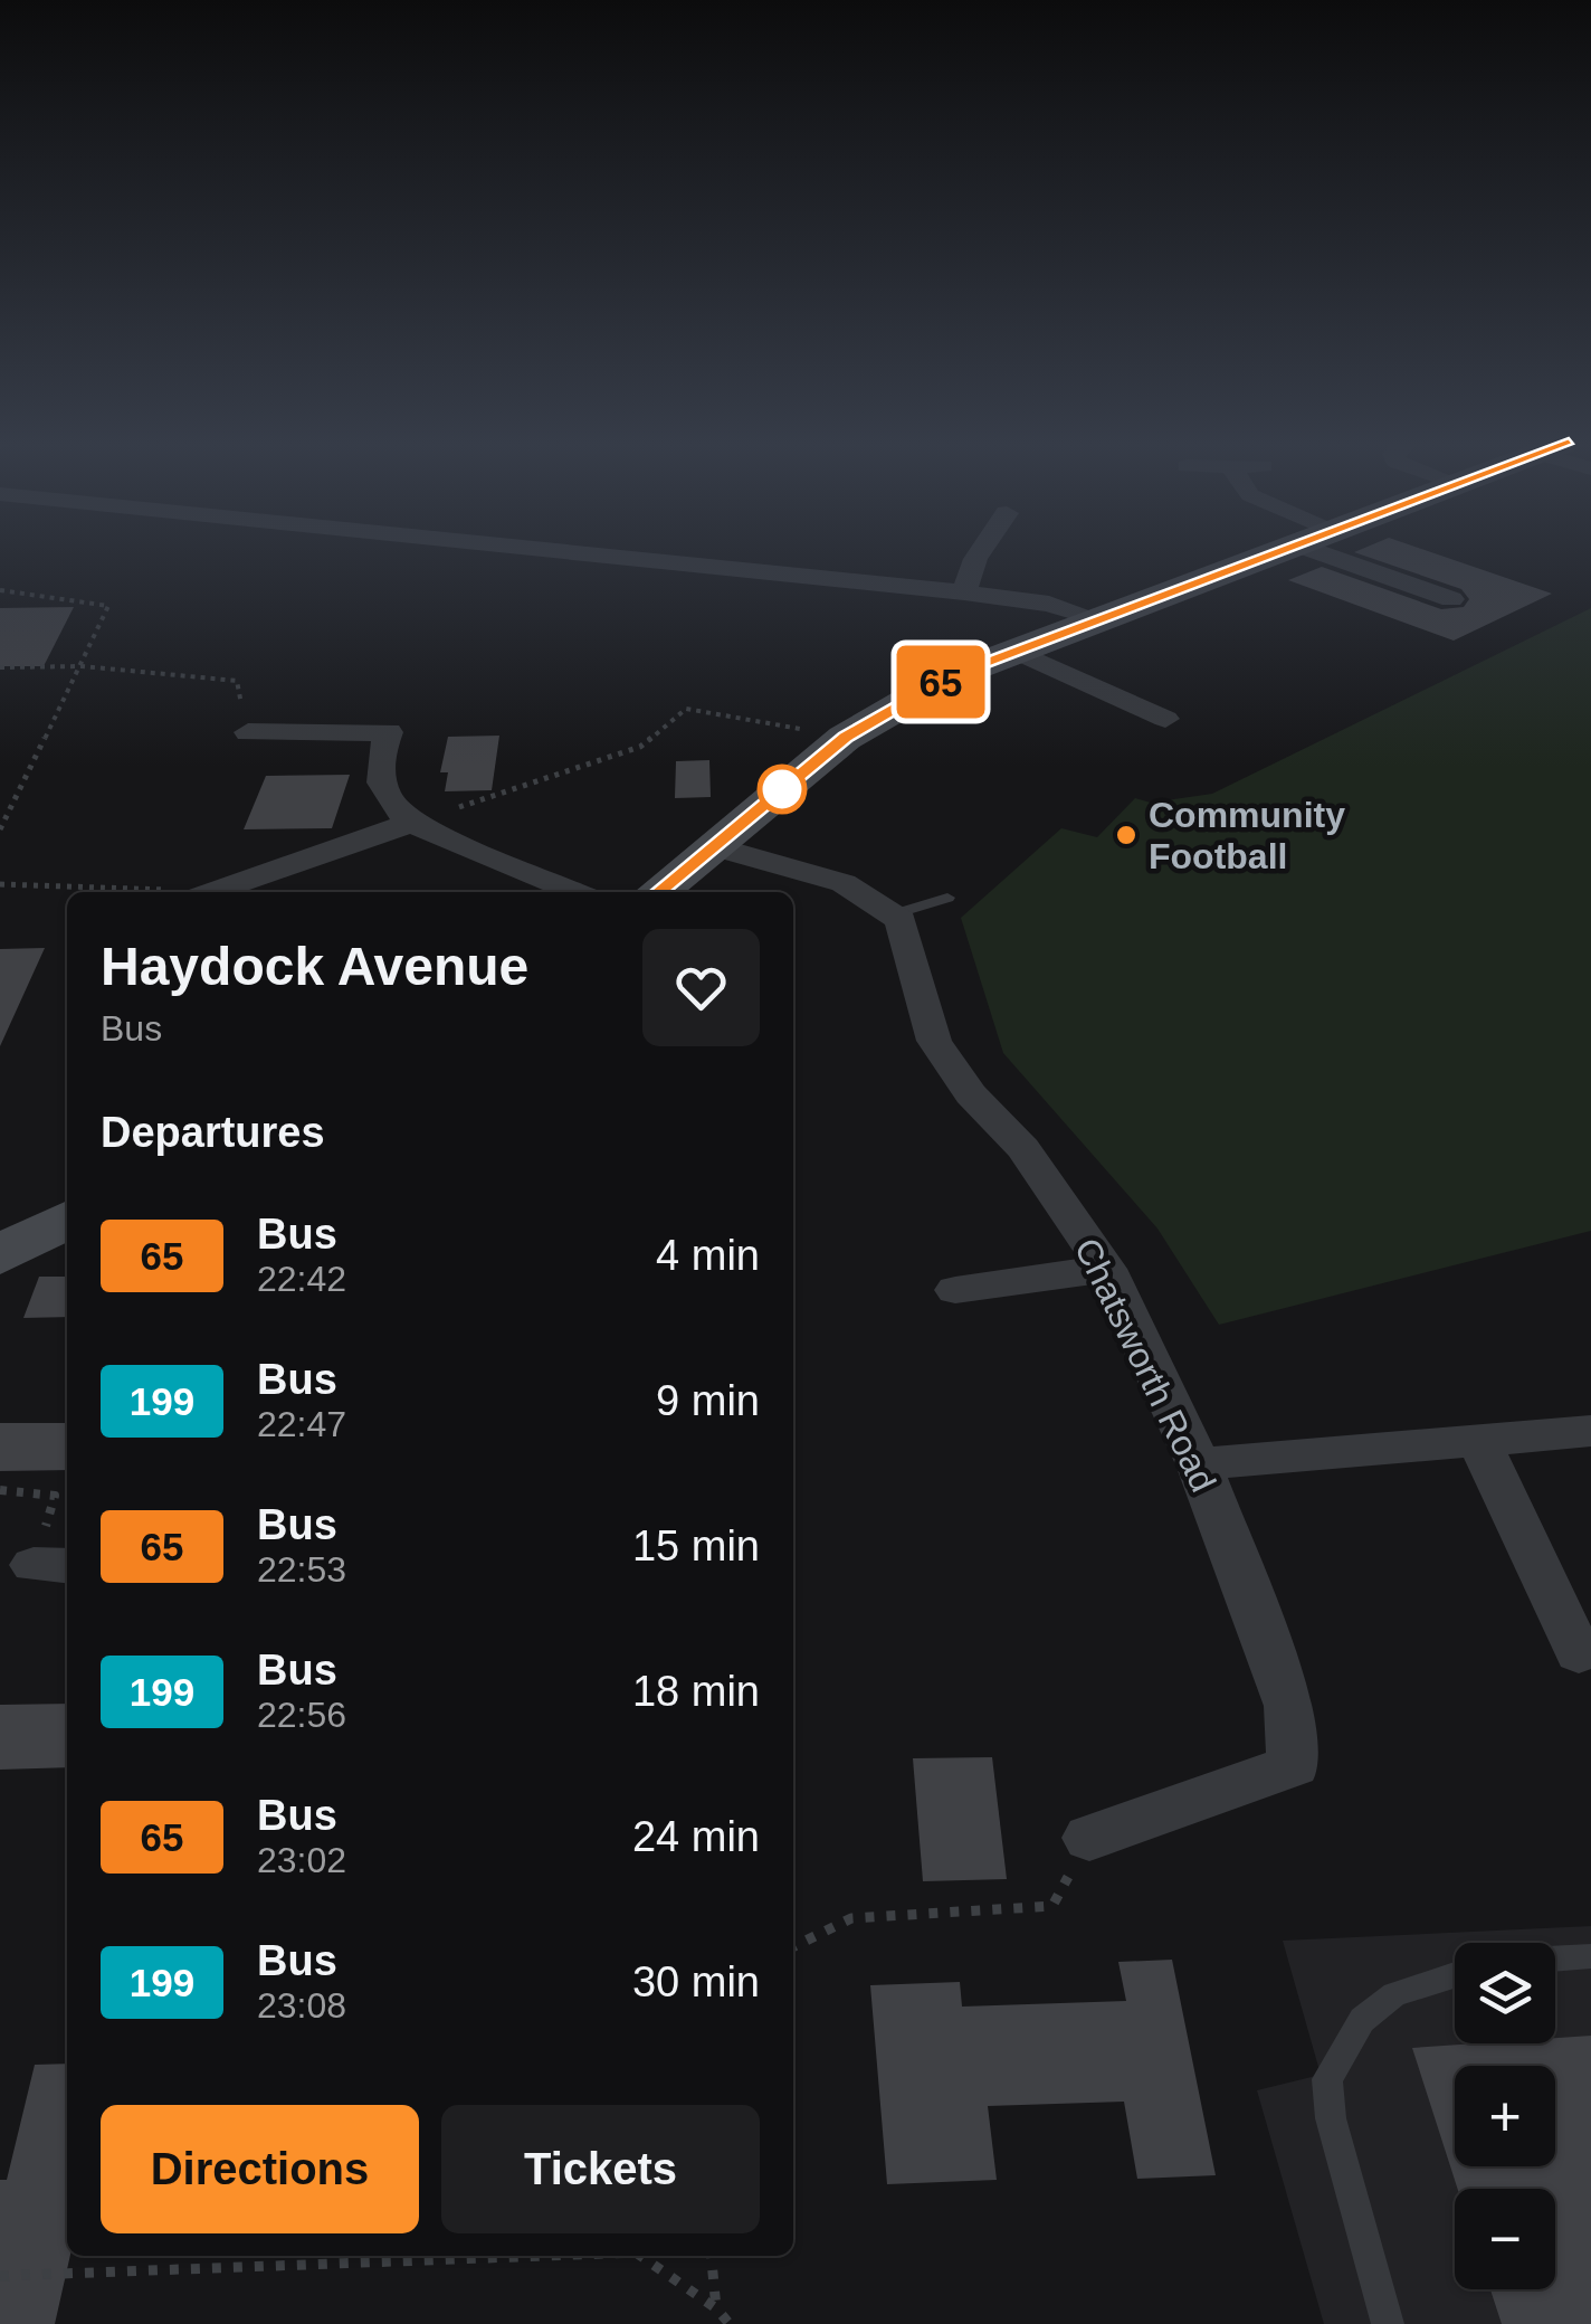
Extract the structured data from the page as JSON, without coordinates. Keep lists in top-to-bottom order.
{
  "streets": {
    "street": ["Chatsworth Road"]
  },
  "places": ["Community Football"],
  "lines": ["bus line 65"],
  "page": {
    "on_map": "65",
    "heading": [
      ["Haydock Avenue", "Bus"],
      "Departures"
    ],
    "list": [
      {
        "mark": "65",
        "name": "Bus",
        "note": "22:42",
        "value": "4 min"
      },
      {
        "mark": "199",
        "name": "Bus",
        "note": "22:47",
        "value": "9 min"
      },
      {
        "mark": "65",
        "name": "Bus",
        "note": "22:53",
        "value": "15 min"
      },
      {
        "mark": "199",
        "name": "Bus",
        "note": "22:56",
        "value": "18 min"
      },
      {
        "mark": "65",
        "name": "Bus",
        "note": "23:02",
        "value": "24 min"
      },
      {
        "mark": "199",
        "name": "Bus",
        "note": "23:08",
        "value": "30 min"
      }
    ],
    "map_buttons": ["+", "−"],
    "buttons": ["Directions", "Tickets"]
  }
}
